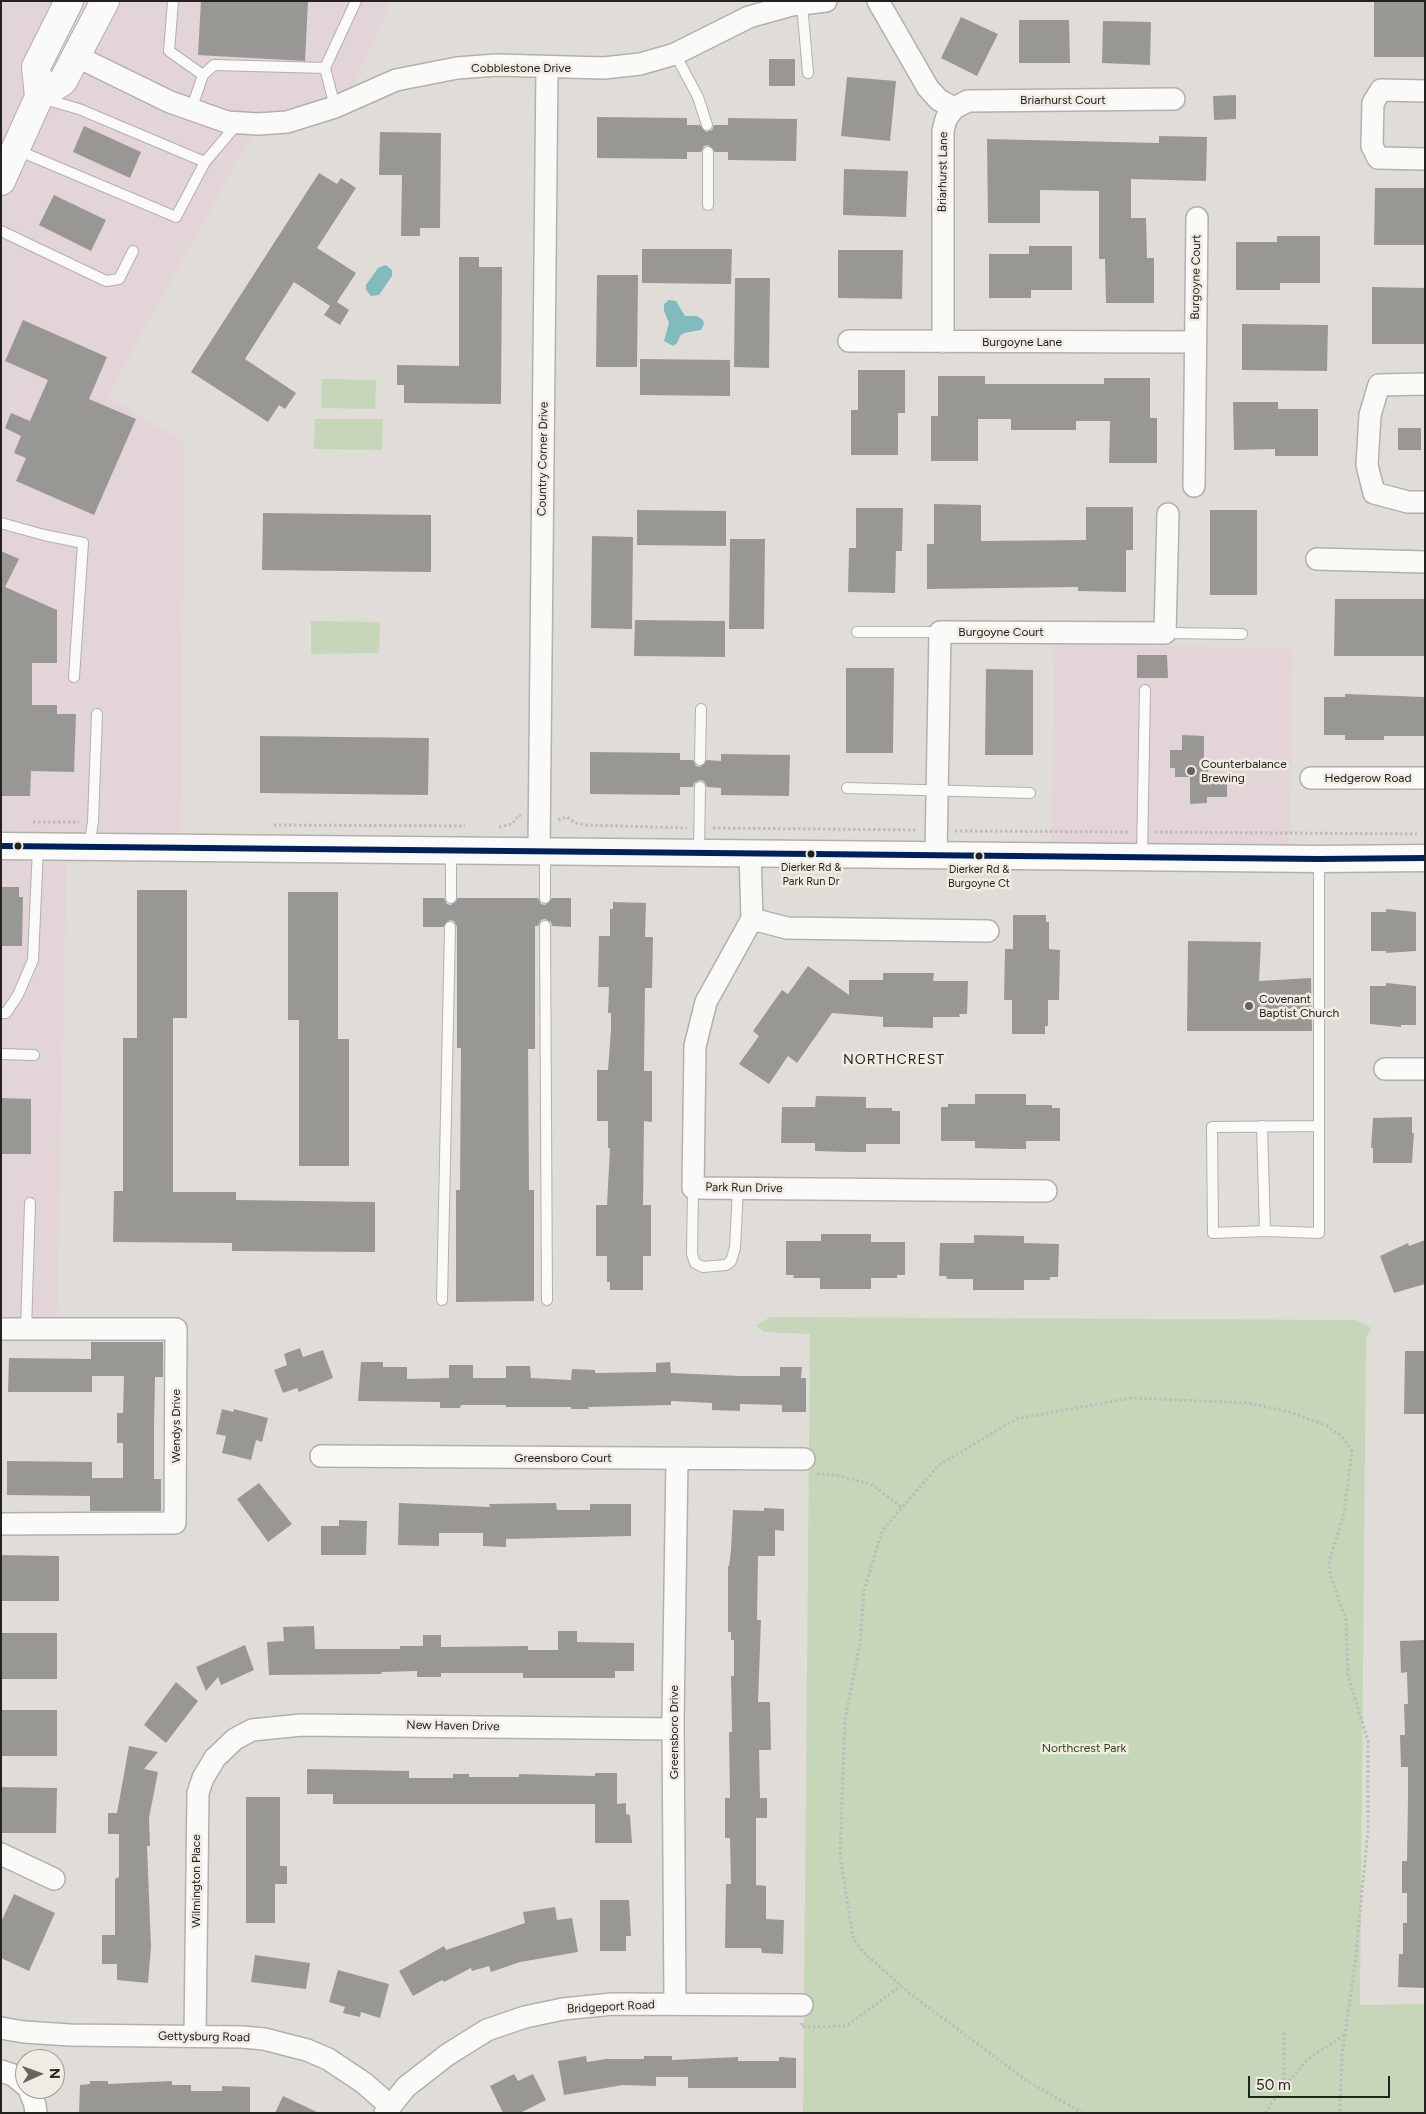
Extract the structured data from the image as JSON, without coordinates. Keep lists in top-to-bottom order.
{
  "streets": {
    "street": [
      "Cobblestone Drive",
      "Briarhurst Court",
      "Briarhurst Lane",
      "Burgoyne Court",
      "Burgoyne Lane",
      "Country Corner Drive",
      "Hedgerow Road",
      "Park Run Drive",
      "Wendys Drive",
      "Greensboro Court",
      "New Haven Drive",
      "Greensboro Drive",
      "Wilmington Place",
      "Bridgeport Road",
      "Gettysburg Road"
    ]
  },
  "crossings": [
    ["Cobblestone Drive", "Country Corner Drive"],
    ["Briarhurst Court", "Briarhurst Lane"],
    ["Briarhurst Lane", "Burgoyne Lane"],
    ["Burgoyne Court", "Burgoyne Lane"],
    ["Greensboro Court", "Greensboro Drive"],
    ["New Haven Drive", "Greensboro Drive"],
    ["New Haven Drive", "Wilmington Place"],
    ["Greensboro Drive", "Bridgeport Road"],
    ["Wilmington Place", "Gettysburg Road"],
    ["Bridgeport Road", "Gettysburg Road"]
  ],
  "districts": ["NORTHCREST"],
  "parks": ["Northcrest Park"],
  "places": [
    "Counterbalance Brewing",
    "Dierker Rd & Park Run Dr",
    "Dierker Rd & Burgoyne Ct",
    "Covenant Baptist Church"
  ],
  "scale_bar": "50 m",
  "north": "right"
}
